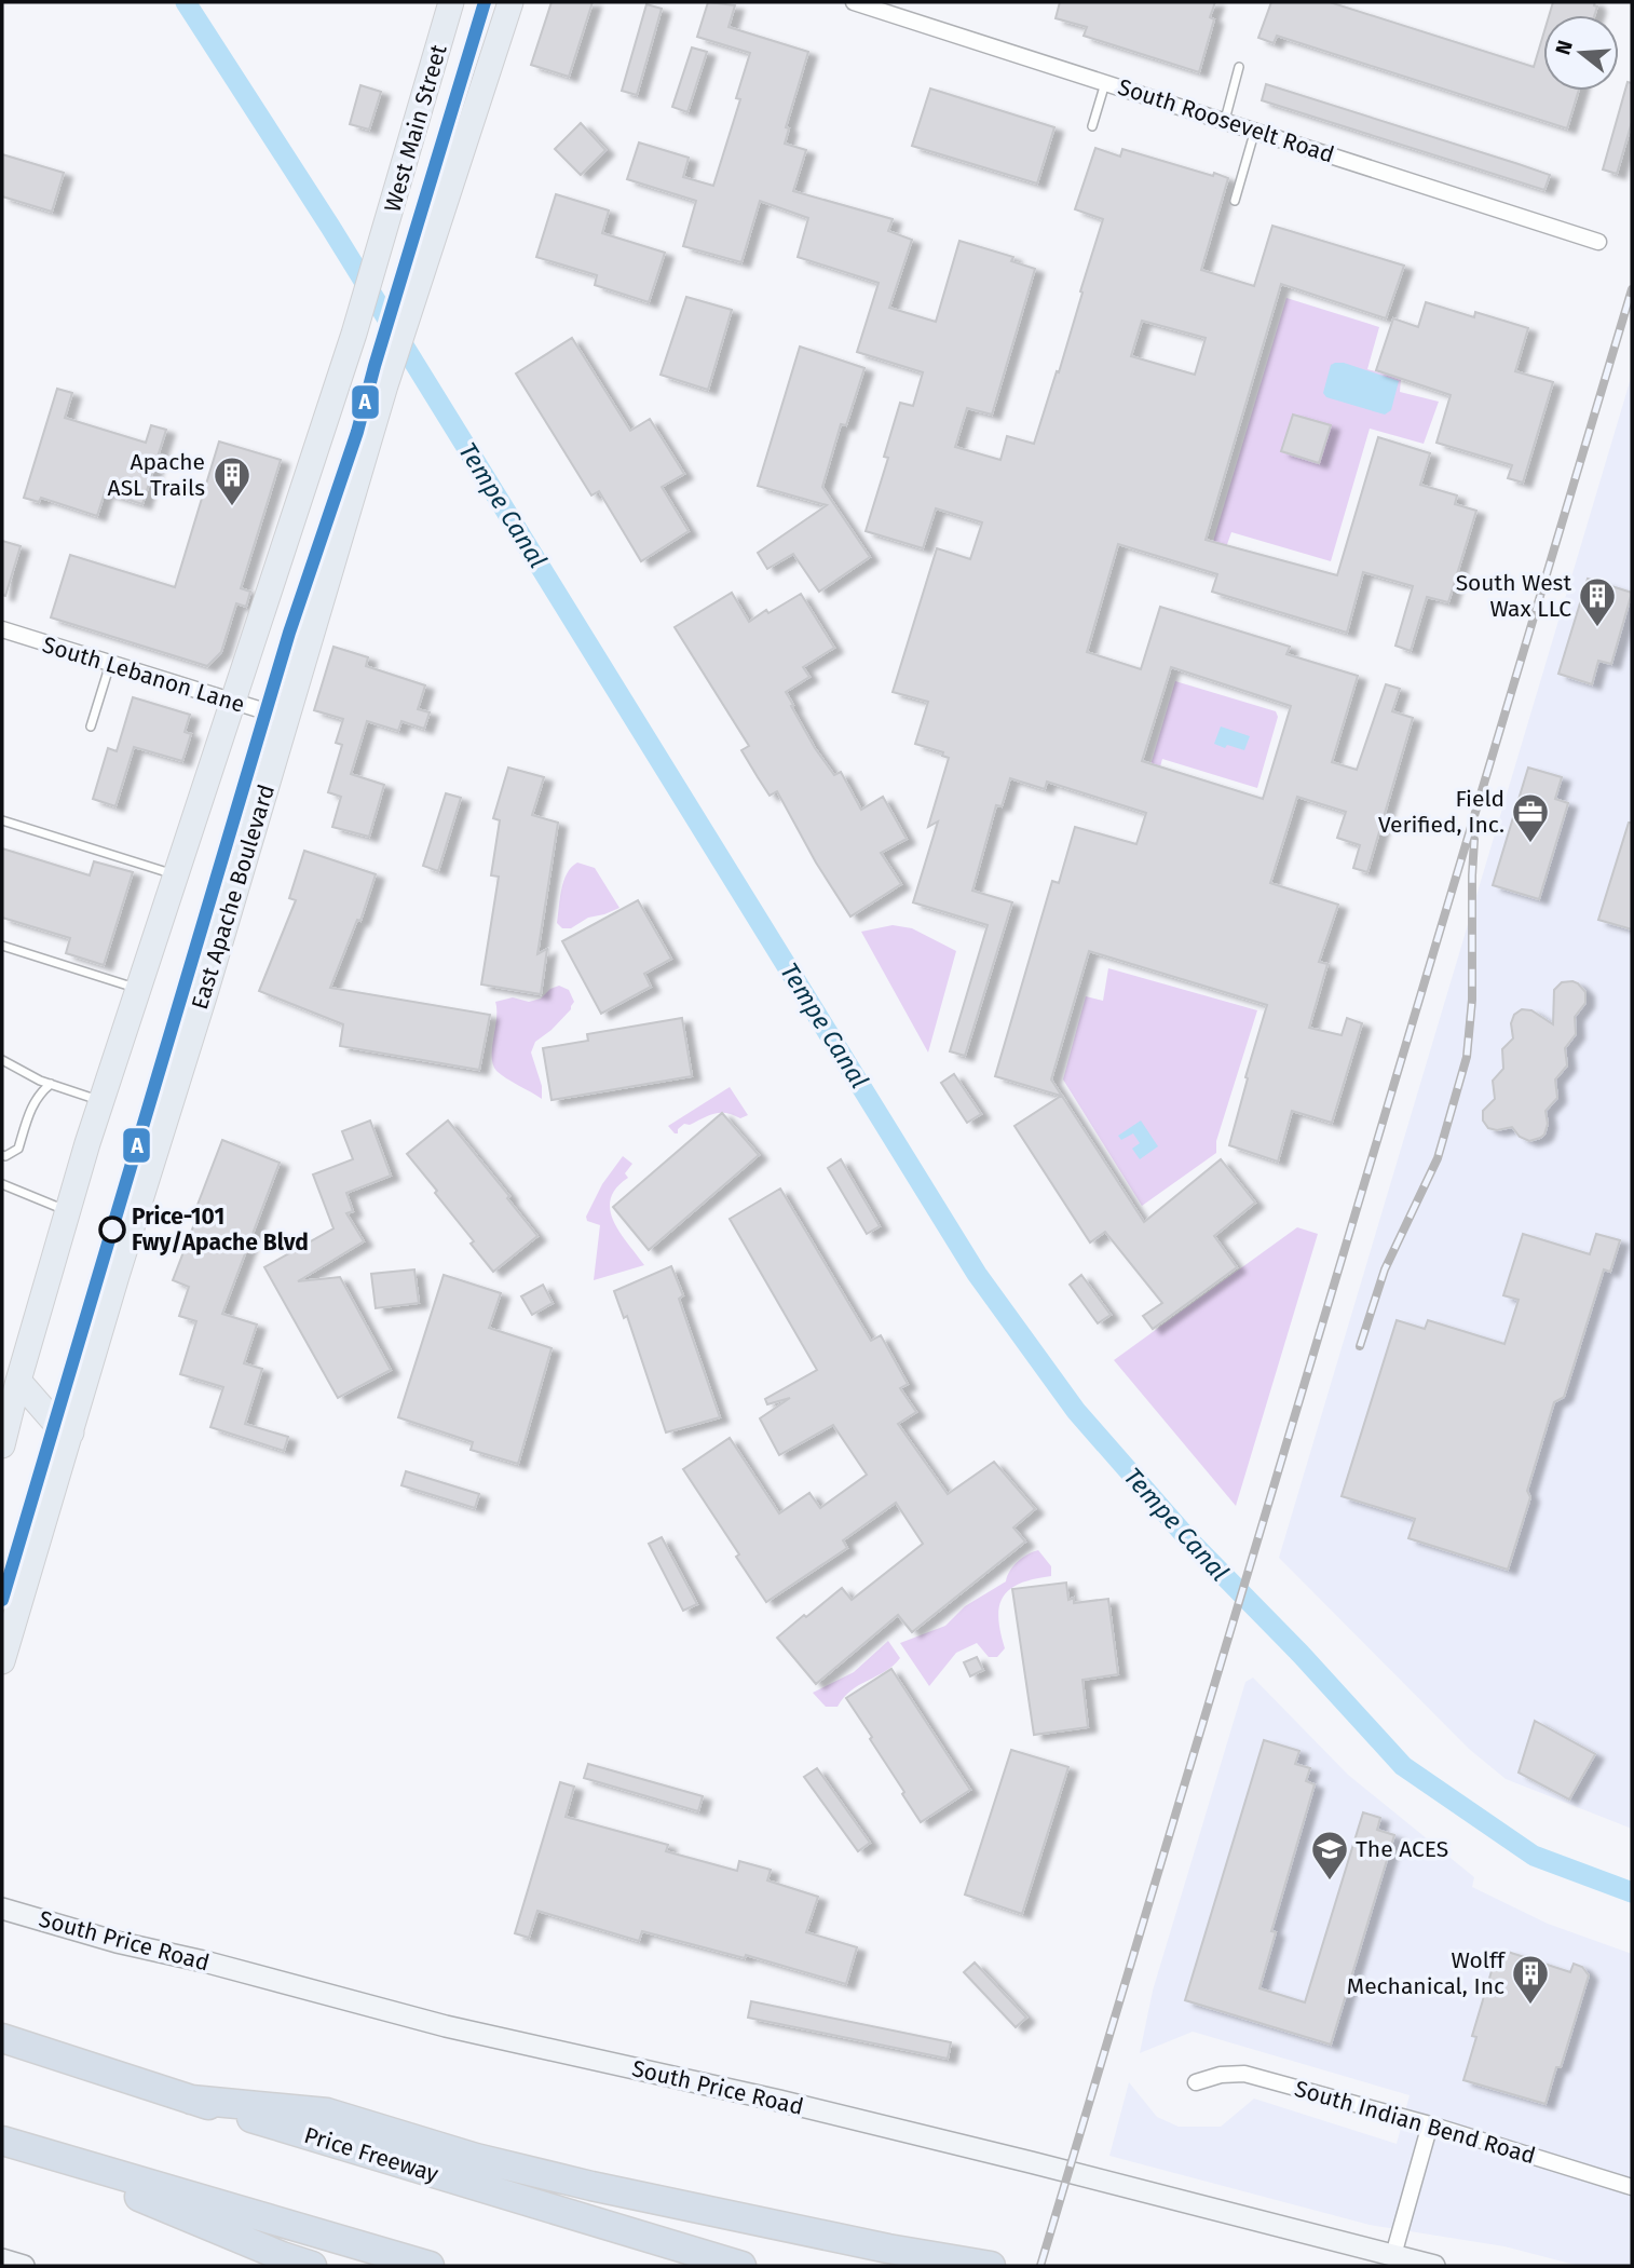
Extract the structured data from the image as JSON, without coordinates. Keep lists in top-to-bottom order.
{
  "streets": {
    "highway": ["Price Freeway"],
    "main road": ["West Main Street", "East Apache Boulevard", "South Price Road"],
    "street": ["South Roosevelt Road", "South Lebanon Lane", "South Indian Bend Road"]
  },
  "crossings": [
    ["West Main Street", "South Lebanon Lane"],
    ["South Lebanon Lane", "East Apache Boulevard"]
  ],
  "water": ["Tempe Canal"],
  "places": {
    "building": ["Apache ASL Trails", "South West Wax LLC", "Wolff Mechanical, Inc"],
    "office": ["Field Verified, Inc."],
    "other": ["Price-101 Fwy/Apache Blvd"],
    "school or university": ["The ACES"]
  },
  "lines": ["transit line A"],
  "north": "left"
}
